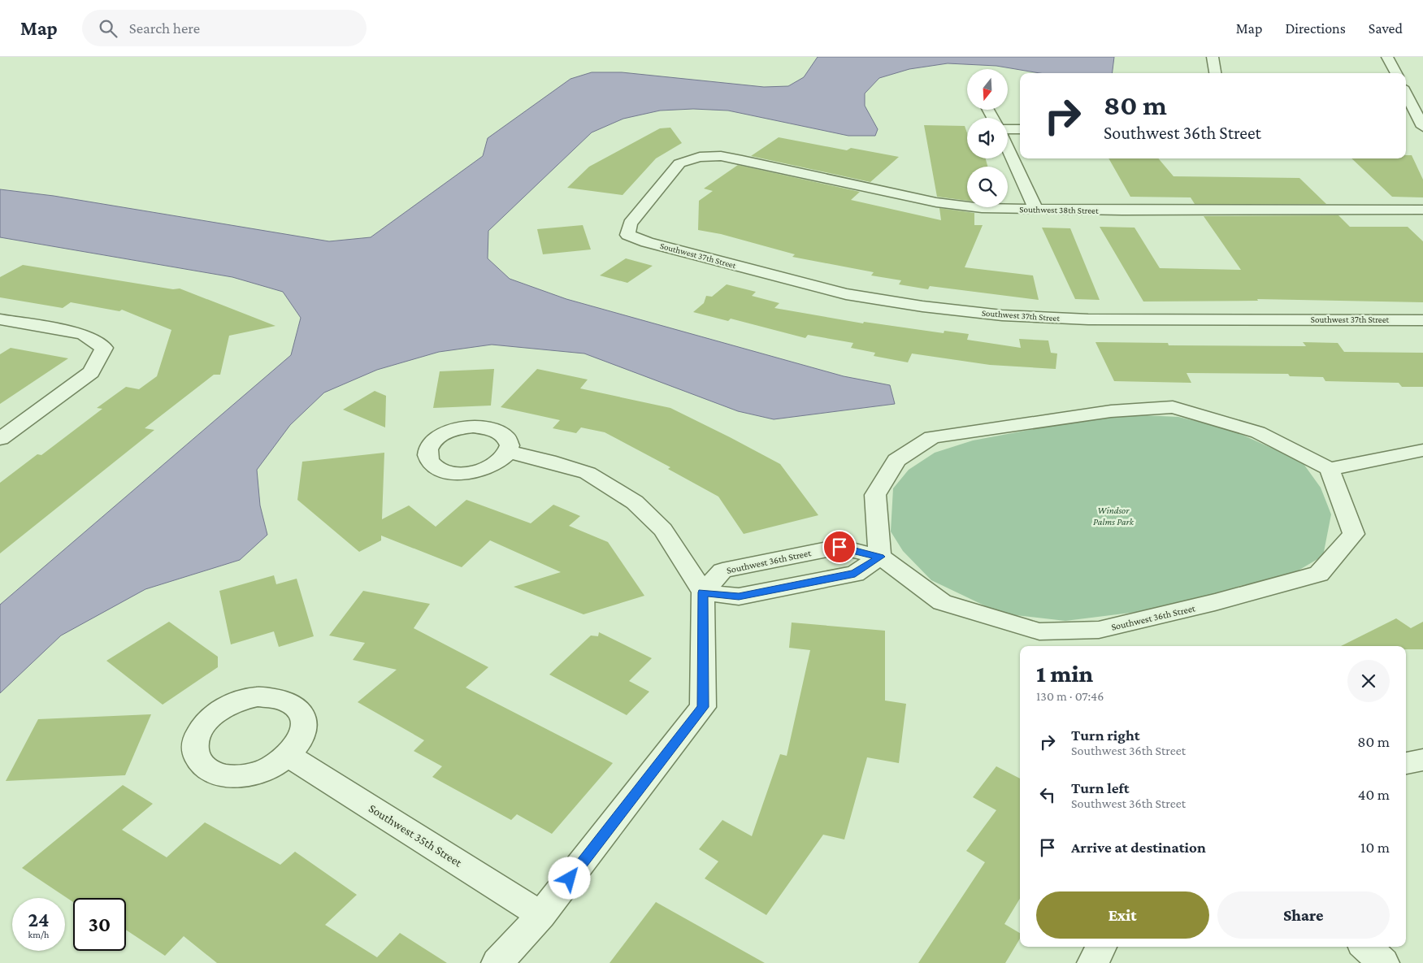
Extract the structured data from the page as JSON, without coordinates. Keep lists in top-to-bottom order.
{
  "streets": {
    "street": [
      "Southwest 38th Street",
      "Southwest 37th Street",
      "Southwest 36th Street",
      "Southwest 35th Street"
    ]
  },
  "crossings": [
    ["Southwest 38th Street", "Southwest 37th Street"]
  ],
  "parks": ["Windsor Palms Park"],
  "north": "bottom",
  "page": {
    "header": "Map",
    "search": "Search here",
    "nav": ["Map", "Directions", "Saved"],
    "turn": ["80 m", "Southwest 36th Street"],
    "heading": ["1 min", "130 m · 07:46"],
    "list": [
      {
        "name": "Turn right",
        "note": "Southwest 36th Street",
        "value": "80 m"
      },
      {
        "name": "Turn left",
        "note": "Southwest 36th Street",
        "value": "40 m"
      },
      {
        "name": "Arrive at destination",
        "value": "10 m"
      }
    ],
    "buttons": ["Exit", "Share"],
    "speed": "24 km/h",
    "limit": "30"
  }
}
